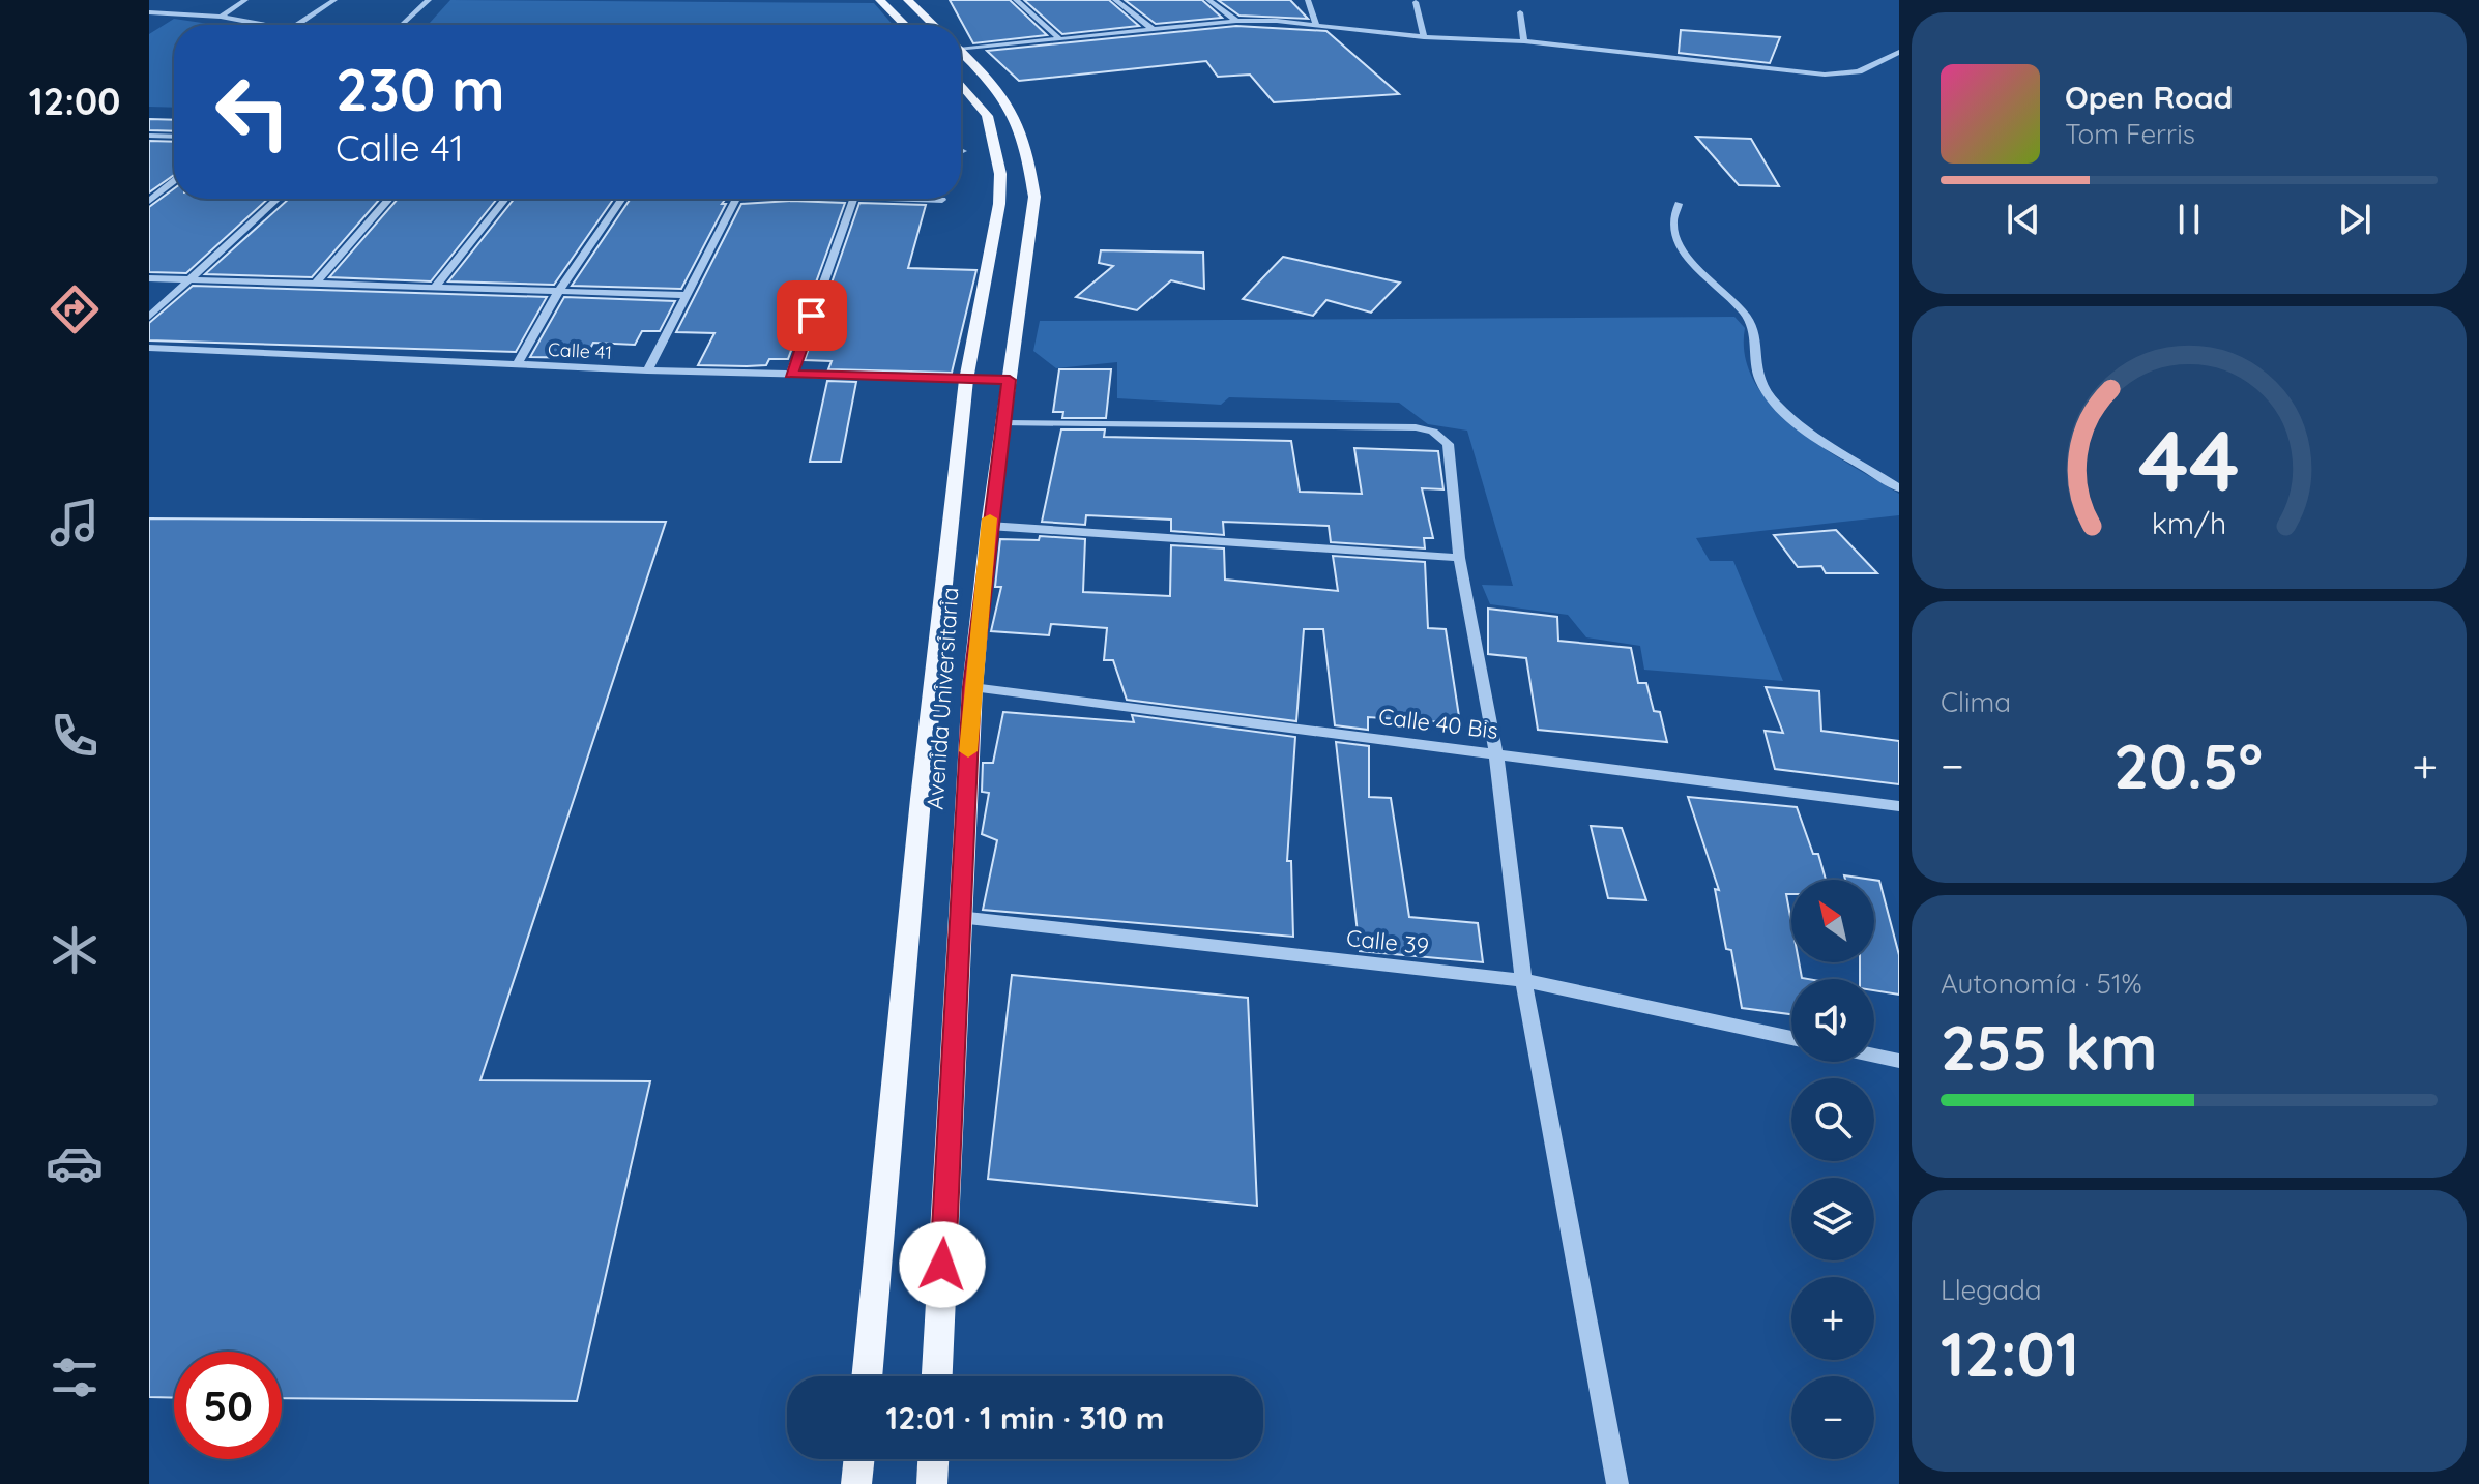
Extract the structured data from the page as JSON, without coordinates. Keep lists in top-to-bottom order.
{
  "streets": {
    "main road": ["Avenida Universitaria"],
    "street": ["Calle 41", "Calle 40 Bis", "Calle 39"]
  },
  "crossings": [
    ["Calle 41", "Avenida Universitaria"],
    ["Avenida Universitaria", "Calle 40 Bis"],
    ["Avenida Universitaria", "Calle 39"]
  ],
  "north": "top left",
  "page": {
    "tabs": "12:00",
    "turn": ["230 m", "Calle 41"],
    "song": ["Open Road", "Tom Ferris"],
    "tile": [
      "Clima",
      ["Autonomía · 51%", "255 km"],
      ["Llegada", "12:01"]
    ],
    "heat": ["−", "20.5°", "+"],
    "map_buttons": ["+", "−"],
    "limit": "50",
    "trip": "12:01 · 1 min · 310 m",
    "gauge": ["44", "km/h"]
  }
}
